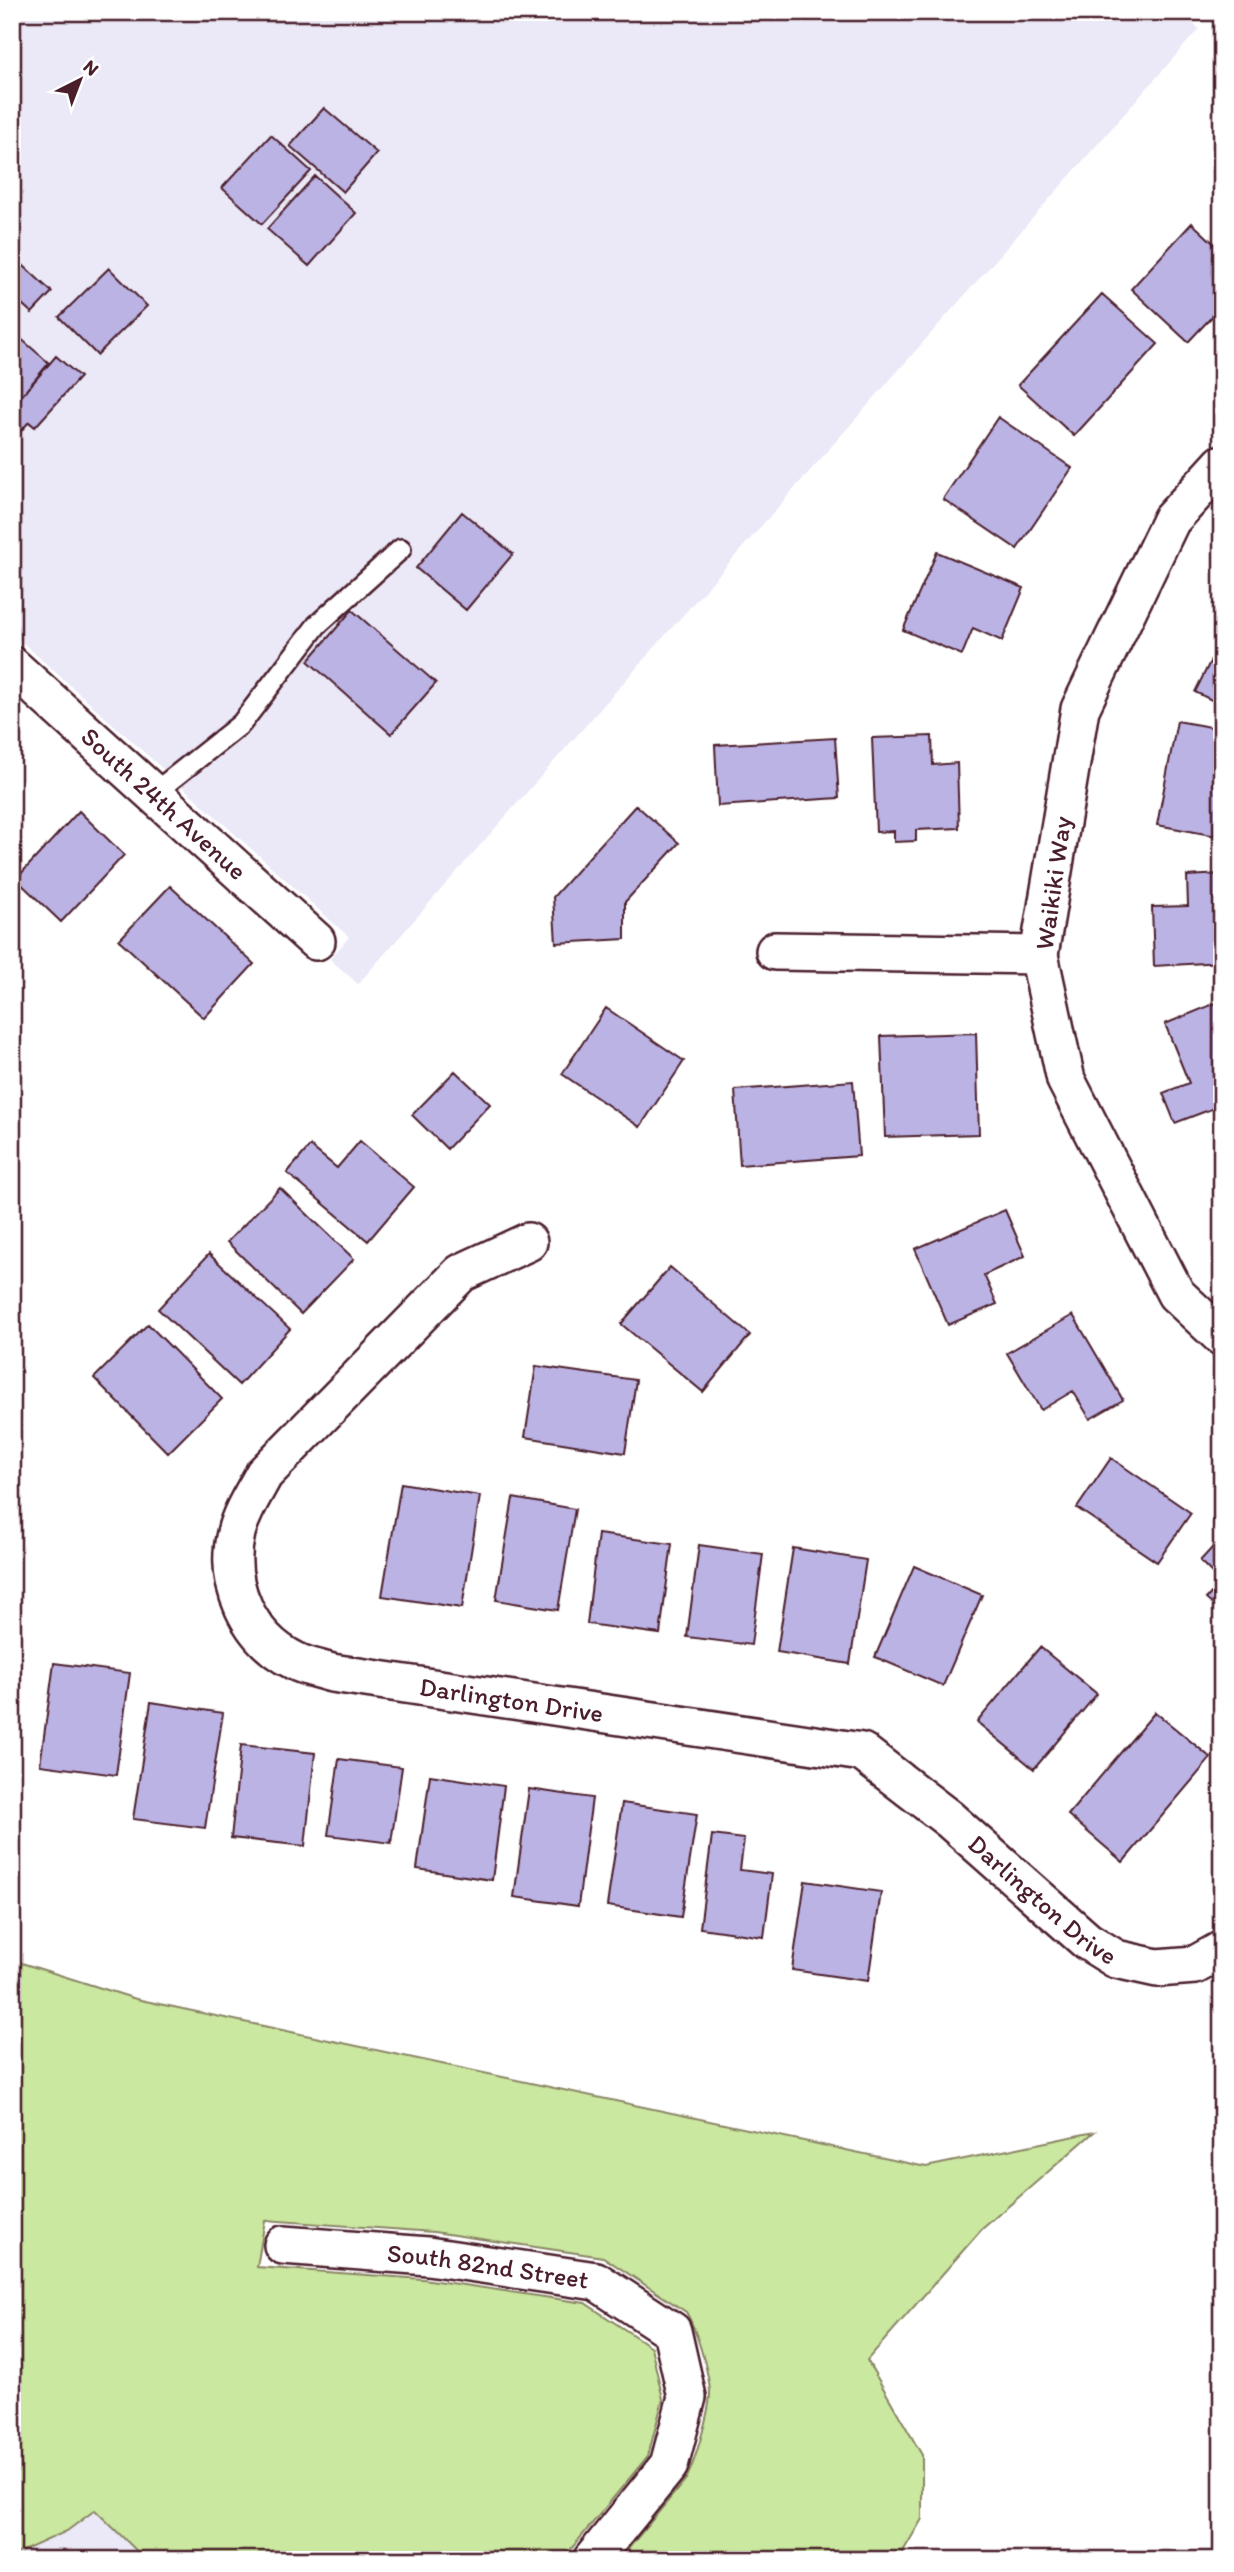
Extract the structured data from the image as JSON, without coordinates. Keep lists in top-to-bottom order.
{
  "streets": {
    "street": [
      "South 24th Avenue",
      "Waikiki Way",
      "Darlington Drive",
      "South 82nd Street"
    ]
  },
  "north": "top right"
}
